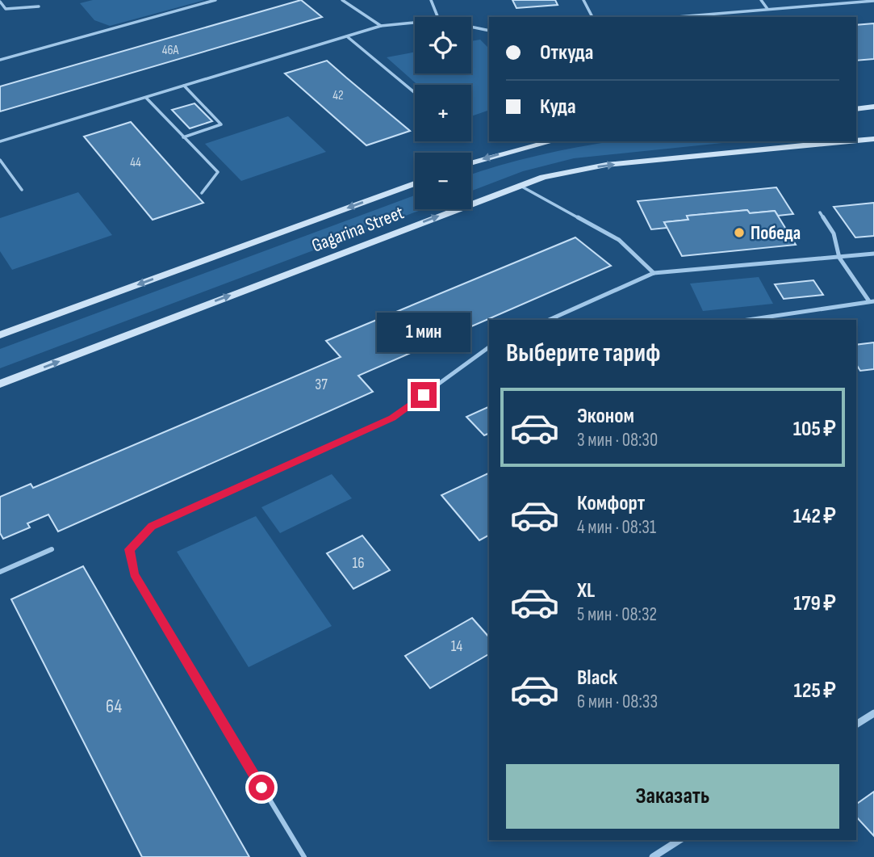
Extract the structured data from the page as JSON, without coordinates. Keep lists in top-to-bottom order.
{
  "streets": {
    "main road": ["Gagarina Street"]
  },
  "places": ["Победа"],
  "house_numbers": [
    "46А",
    "42",
    "44",
    "37",
    "16",
    "14",
    "64"
  ],
  "page": {
    "map_buttons": ["+", "−"],
    "banner": ["Откуда", "Куда"],
    "bubble": "1 мин",
    "heading": "Выберите тариф",
    "list": [
      {
        "name": "Эконом",
        "note": "3 мин · 08:30",
        "value": "105 ₽"
      },
      {
        "name": "Комфорт",
        "note": "4 мин · 08:31",
        "value": "142 ₽"
      },
      {
        "name": "XL",
        "note": "5 мин · 08:32",
        "value": "179 ₽"
      },
      {
        "name": "Black",
        "note": "6 мин · 08:33",
        "value": "125 ₽"
      }
    ],
    "buttons": "Заказать"
  }
}
